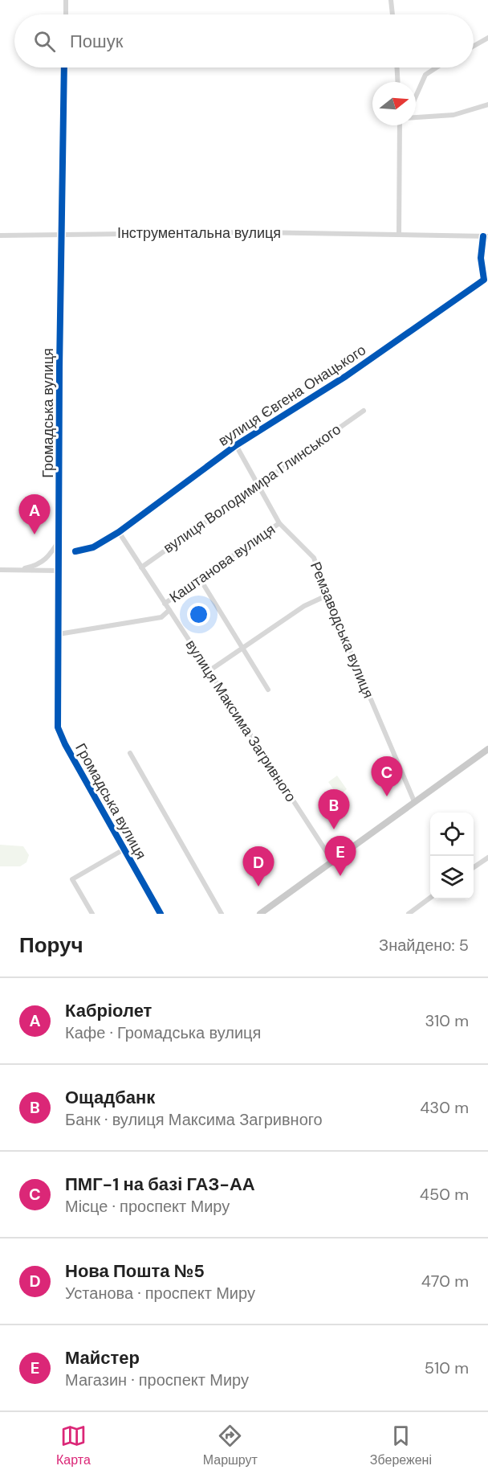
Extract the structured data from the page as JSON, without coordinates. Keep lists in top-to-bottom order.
{
  "streets": {
    "street": [
      "Інструментальна вулиця",
      "вулиця Євгена Онацького",
      "Громадська вулиця",
      "вулиця Володимира Глинського",
      "Каштанова вулиця",
      "Ремзаводська вулиця",
      "вулиця Максима Загривного"
    ]
  },
  "crossings": [
    ["Інструментальна вулиця", "вулиця Євгена Онацького"],
    ["Інструментальна вулиця", "Громадська вулиця"],
    ["вулиця Євгена Онацького", "Ремзаводська вулиця"],
    ["вулиця Євгена Онацького", "вулиця Максима Загривного"],
    ["Громадська вулиця", "Каштанова вулиця"],
    ["вулиця Володимира Глинського", "Ремзаводська вулиця"],
    ["вулиця Володимира Глинського", "вулиця Максима Загривного"],
    ["Каштанова вулиця", "Ремзаводська вулиця"],
    ["Каштанова вулиця", "вулиця Максима Загривного"]
  ],
  "north": "right",
  "page": {
    "search": "Пошук",
    "pins": [
      "A",
      "C",
      "B",
      "E",
      "D"
    ],
    "heading": ["Поруч", "Знайдено: 5"],
    "list": [
      {
        "mark": "A",
        "name": "Кабріолет",
        "note": "Кафе · Громадська вулиця",
        "value": "310 m"
      },
      {
        "mark": "B",
        "name": "Ощадбанк",
        "note": "Банк · вулиця Максима Загривного",
        "value": "430 m"
      },
      {
        "mark": "C",
        "name": "ПМГ-1 на базі ГАЗ-АА",
        "note": "Місце · проспект Миру",
        "value": "450 m"
      },
      {
        "mark": "D",
        "name": "Нова Пошта №5",
        "note": "Установа · проспект Миру",
        "value": "470 m"
      },
      {
        "mark": "E",
        "name": "Майстер",
        "note": "Магазин · проспект Миру",
        "value": "510 m"
      }
    ],
    "nav": ["Карта", "Маршрут", "Збережені"]
  }
}
